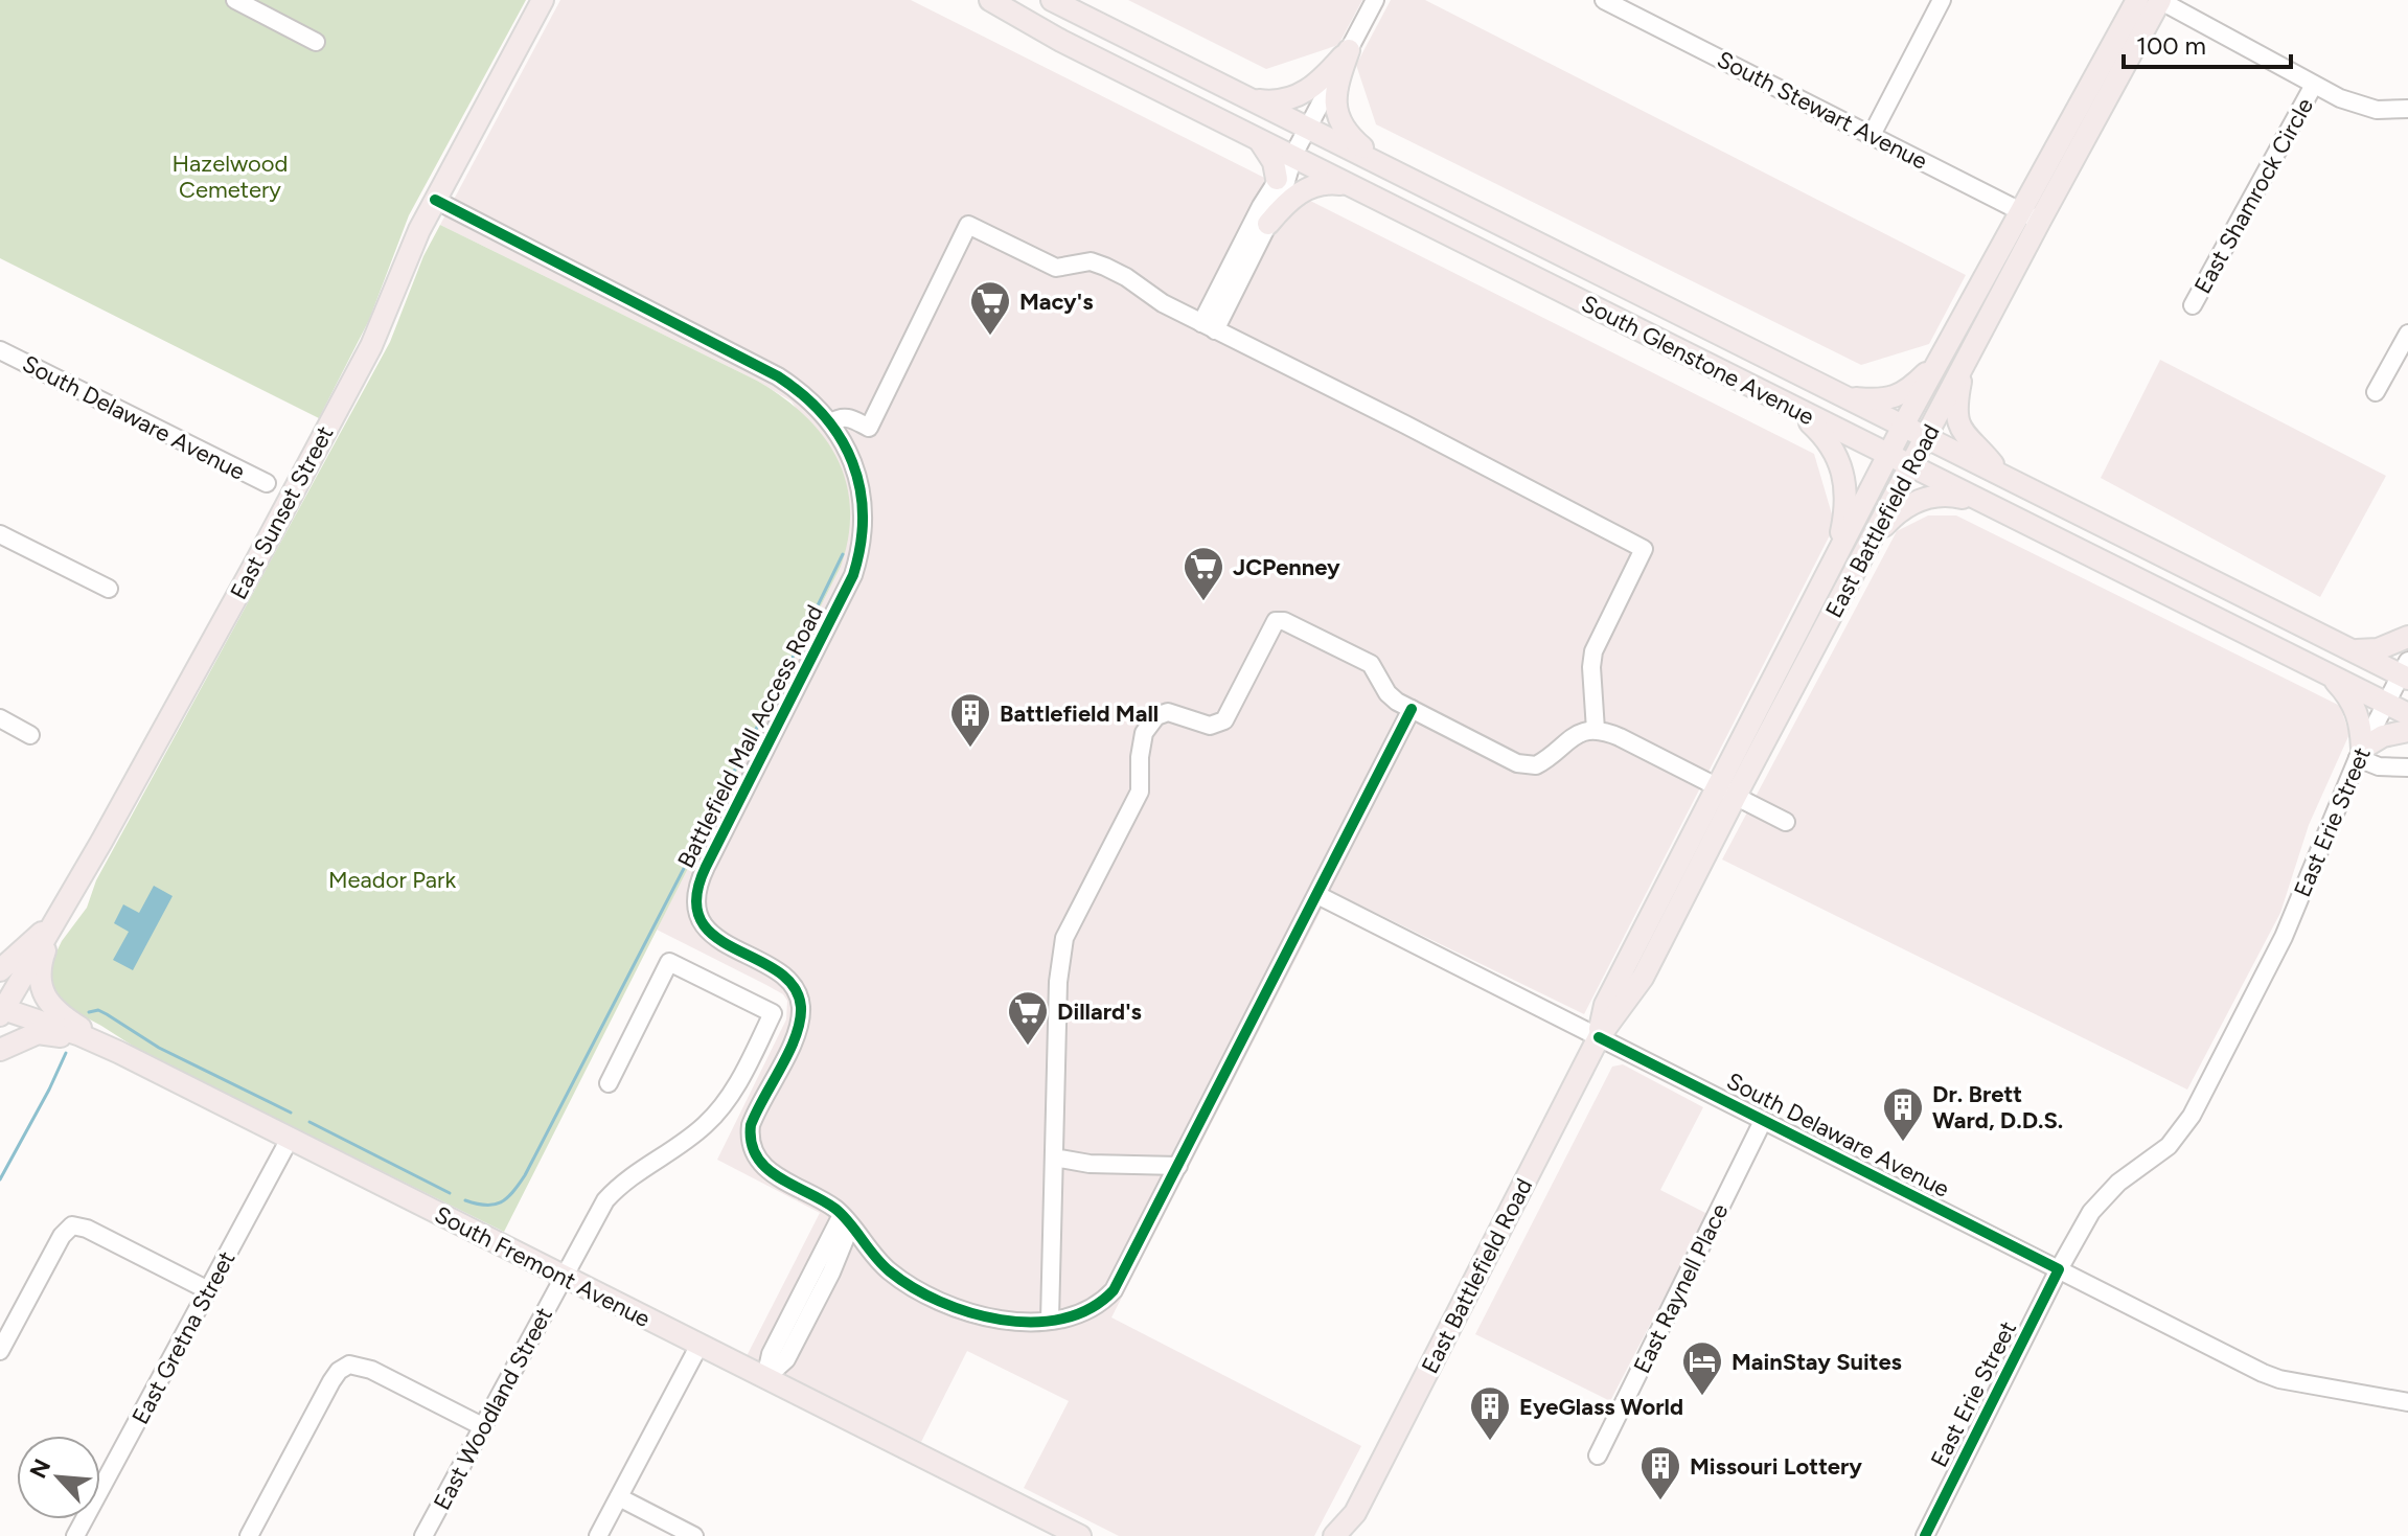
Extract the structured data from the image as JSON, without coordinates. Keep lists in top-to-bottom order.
{
  "streets": {
    "main road": [
      "South Glenstone Avenue",
      "East Sunset Street",
      "East Battlefield Road",
      "South Fremont Avenue"
    ],
    "street": [
      "South Stewart Avenue",
      "East Shamrock Circle",
      "South Delaware Avenue",
      "Battlefield Mall Access Road",
      "East Erie Street",
      "East Raynell Place",
      "East Gretna Street",
      "East Woodland Street"
    ]
  },
  "crossings": [
    ["South Stewart Avenue", "East Battlefield Road"],
    ["South Glenstone Avenue", "East Battlefield Road"],
    ["South Glenstone Avenue", "East Erie Street"],
    ["South Delaware Avenue", "East Battlefield Road"],
    ["South Delaware Avenue", "Battlefield Mall Access Road"],
    ["South Delaware Avenue", "East Erie Street"],
    ["South Delaware Avenue", "East Raynell Place"],
    ["East Sunset Street", "Battlefield Mall Access Road"],
    ["East Sunset Street", "South Fremont Avenue"],
    ["South Fremont Avenue", "East Gretna Street"],
    ["South Fremont Avenue", "East Woodland Street"]
  ],
  "parks": ["Hazelwood Cemetery", "Meador Park"],
  "places": {
    "supermarket": ["Macy's", "JCPenney", "Dillard's"],
    "building": [
      "Battlefield Mall",
      "Dr. Brett Ward, D.D.S.",
      "EyeGlass World",
      "Missouri Lottery"
    ],
    "hotel": ["MainStay Suites"]
  },
  "scale_bar": "100 m",
  "north": "top left"
}
